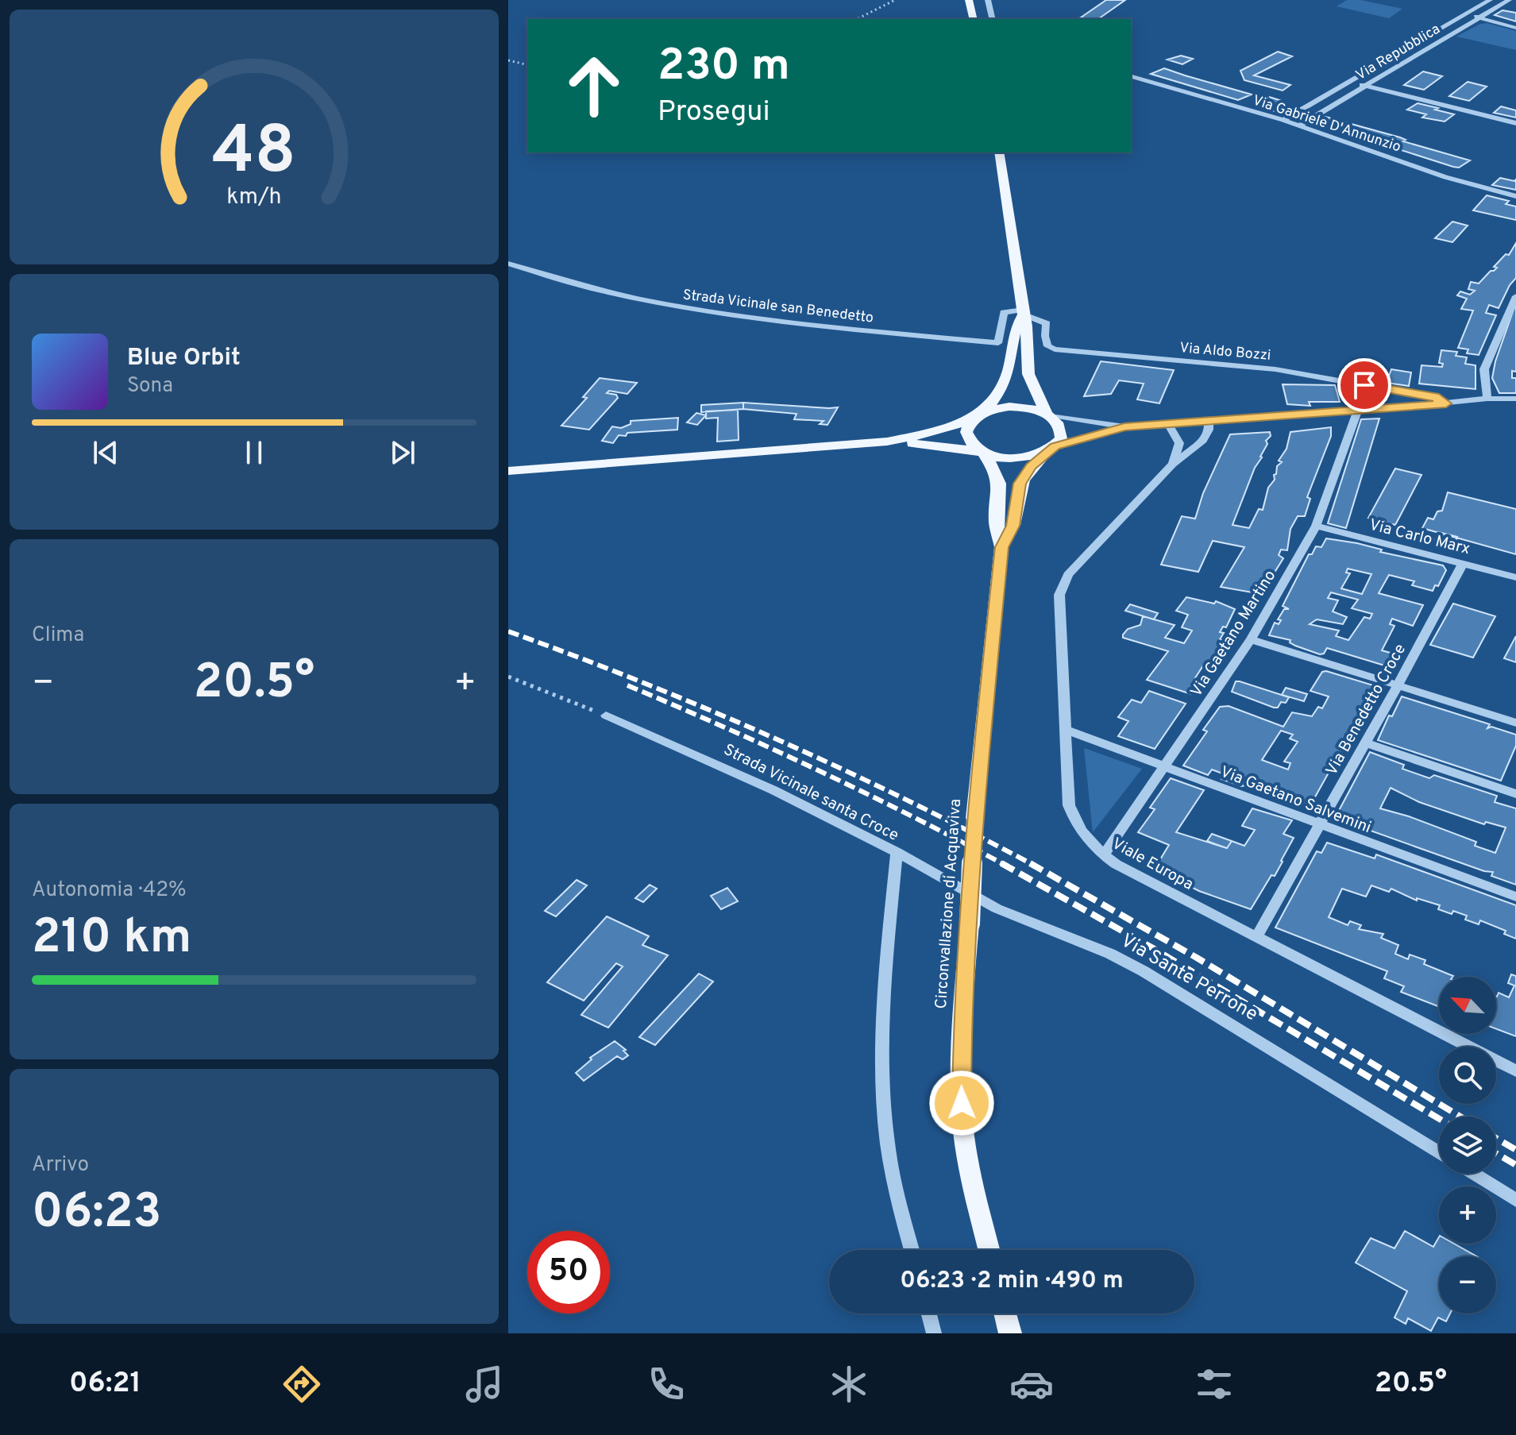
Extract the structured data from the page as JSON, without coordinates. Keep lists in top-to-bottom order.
{
  "streets": {
    "main road": ["Circonvallazione di Acquaviva"],
    "street": [
      "Via Repubblica",
      "Via Gabriele D'Annunzio",
      "Strada Vicinale san Benedetto",
      "Via Aldo Bozzi",
      "Via Carlo Marx",
      "Via Gaetano Martino",
      "Via Benedetto Croce",
      "Strada Vicinale santa Croce",
      "Via Gaetano Salvemini",
      "Viale Europa",
      "Via Sante Perrone"
    ]
  },
  "crossings": [
    ["Via Repubblica", "Via Gabriele D'Annunzio"],
    ["Strada Vicinale san Benedetto", "Via Aldo Bozzi"],
    ["Via Carlo Marx", "Via Gaetano Martino"],
    ["Via Carlo Marx", "Via Benedetto Croce"],
    ["Via Gaetano Martino", "Via Gaetano Salvemini"],
    ["Via Gaetano Martino", "Viale Europa"],
    ["Via Benedetto Croce", "Via Gaetano Salvemini"],
    ["Via Benedetto Croce", "Viale Europa"],
    ["Strada Vicinale santa Croce", "Via Sante Perrone"],
    ["Via Gaetano Salvemini", "Viale Europa"]
  ],
  "north": "top left",
  "page": {
    "turn": ["230 m", "Prosegui"],
    "song": ["Blue Orbit", "Sona"],
    "tile": [
      "Clima",
      ["Autonomia · 42%", "210 km"],
      ["Arrivo", "06:23"]
    ],
    "heat": ["−", "20.5°", "+"],
    "map_buttons": ["+", "−"],
    "limit": "50",
    "trip": "06:23 · 2 min · 490 m",
    "tabs": ["06:21", "20.5°"],
    "gauge": ["48", "km/h"]
  }
}
